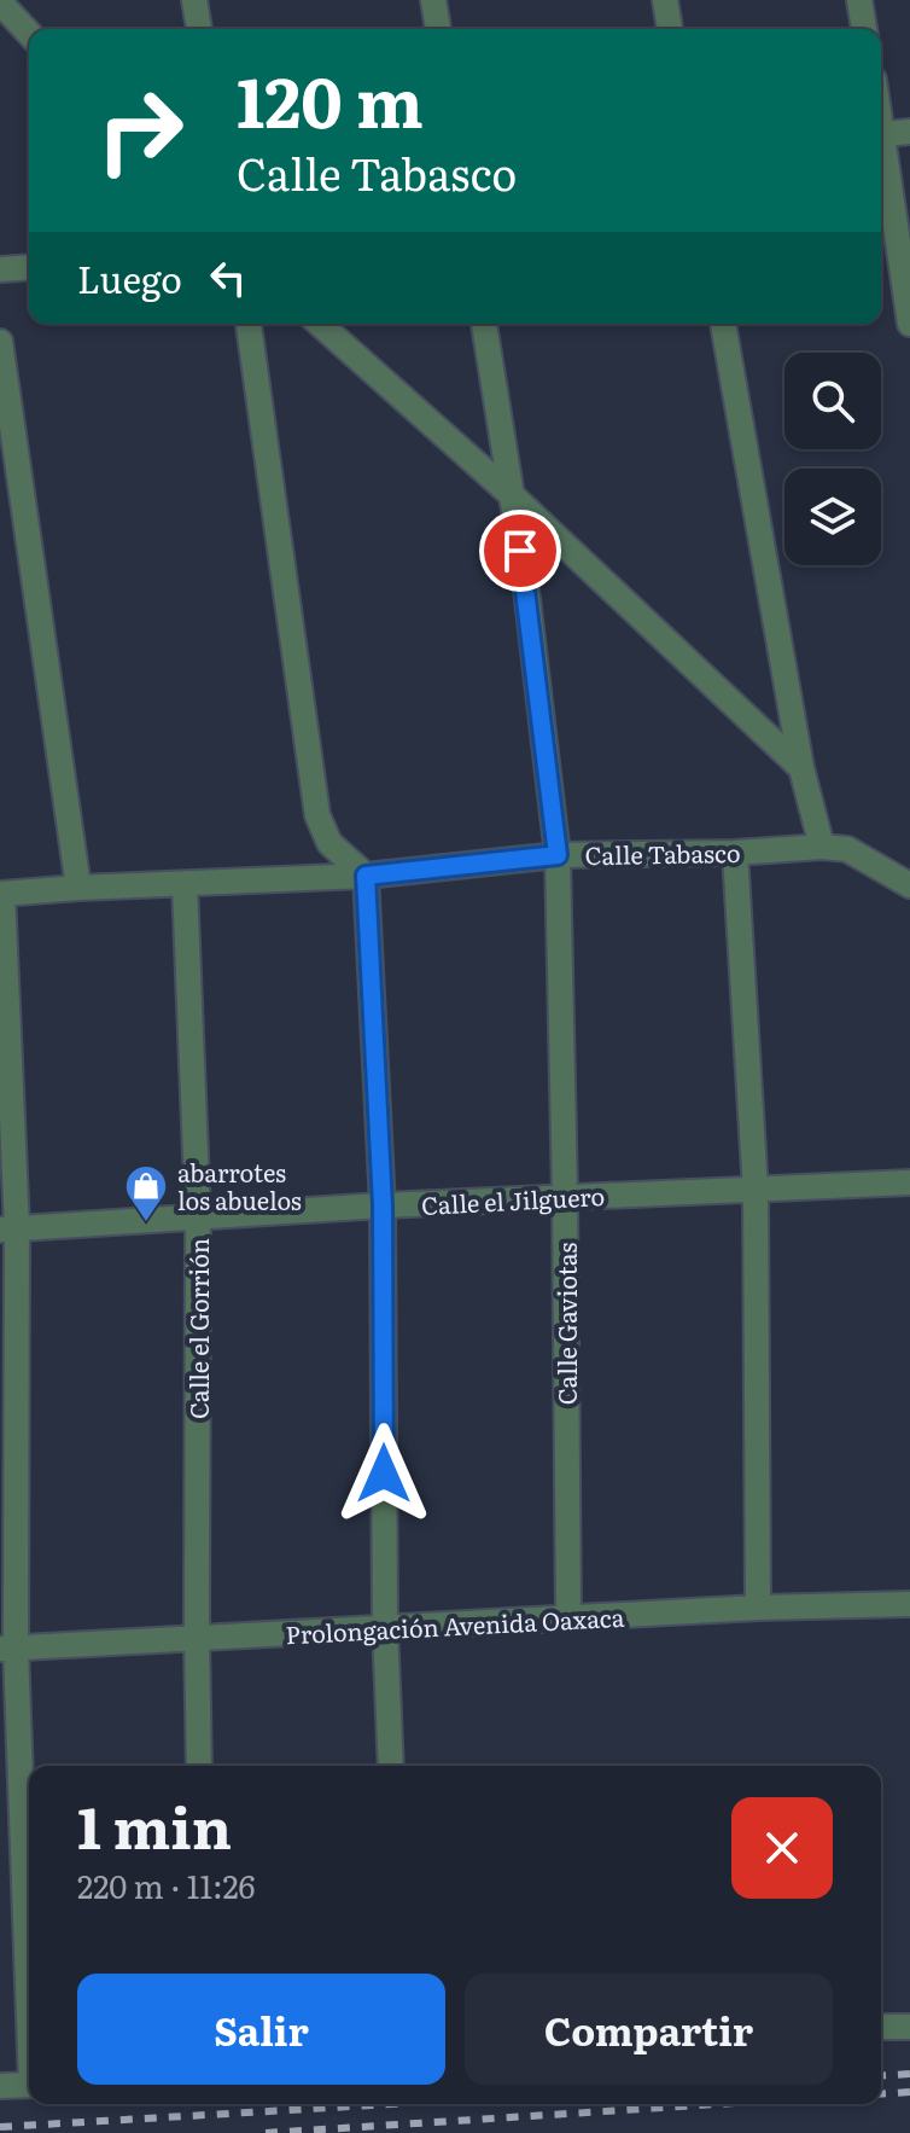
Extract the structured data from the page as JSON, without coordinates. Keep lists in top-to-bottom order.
{
  "streets": {
    "street": [
      "Calle Tabasco",
      "Calle el Jilguero",
      "Calle Gaviotas",
      "Calle el Gorrión",
      "Prolongación Avenida Oaxaca"
    ]
  },
  "crossings": [
    ["Calle Tabasco", "Calle Gaviotas"],
    ["Calle Tabasco", "Calle el Gorrión"],
    ["Calle el Jilguero", "Calle Gaviotas"],
    ["Calle el Jilguero", "Calle el Gorrión"],
    ["Calle Gaviotas", "Prolongación Avenida Oaxaca"],
    ["Calle el Gorrión", "Prolongación Avenida Oaxaca"]
  ],
  "places": {
    "shop": ["abarrotes los abuelos"]
  },
  "page": {
    "turn": ["120 m", "Calle Tabasco"],
    "then": "Luego",
    "heading": ["1 min", "220 m · 11:26"],
    "buttons": ["Salir", "Compartir"]
  }
}
